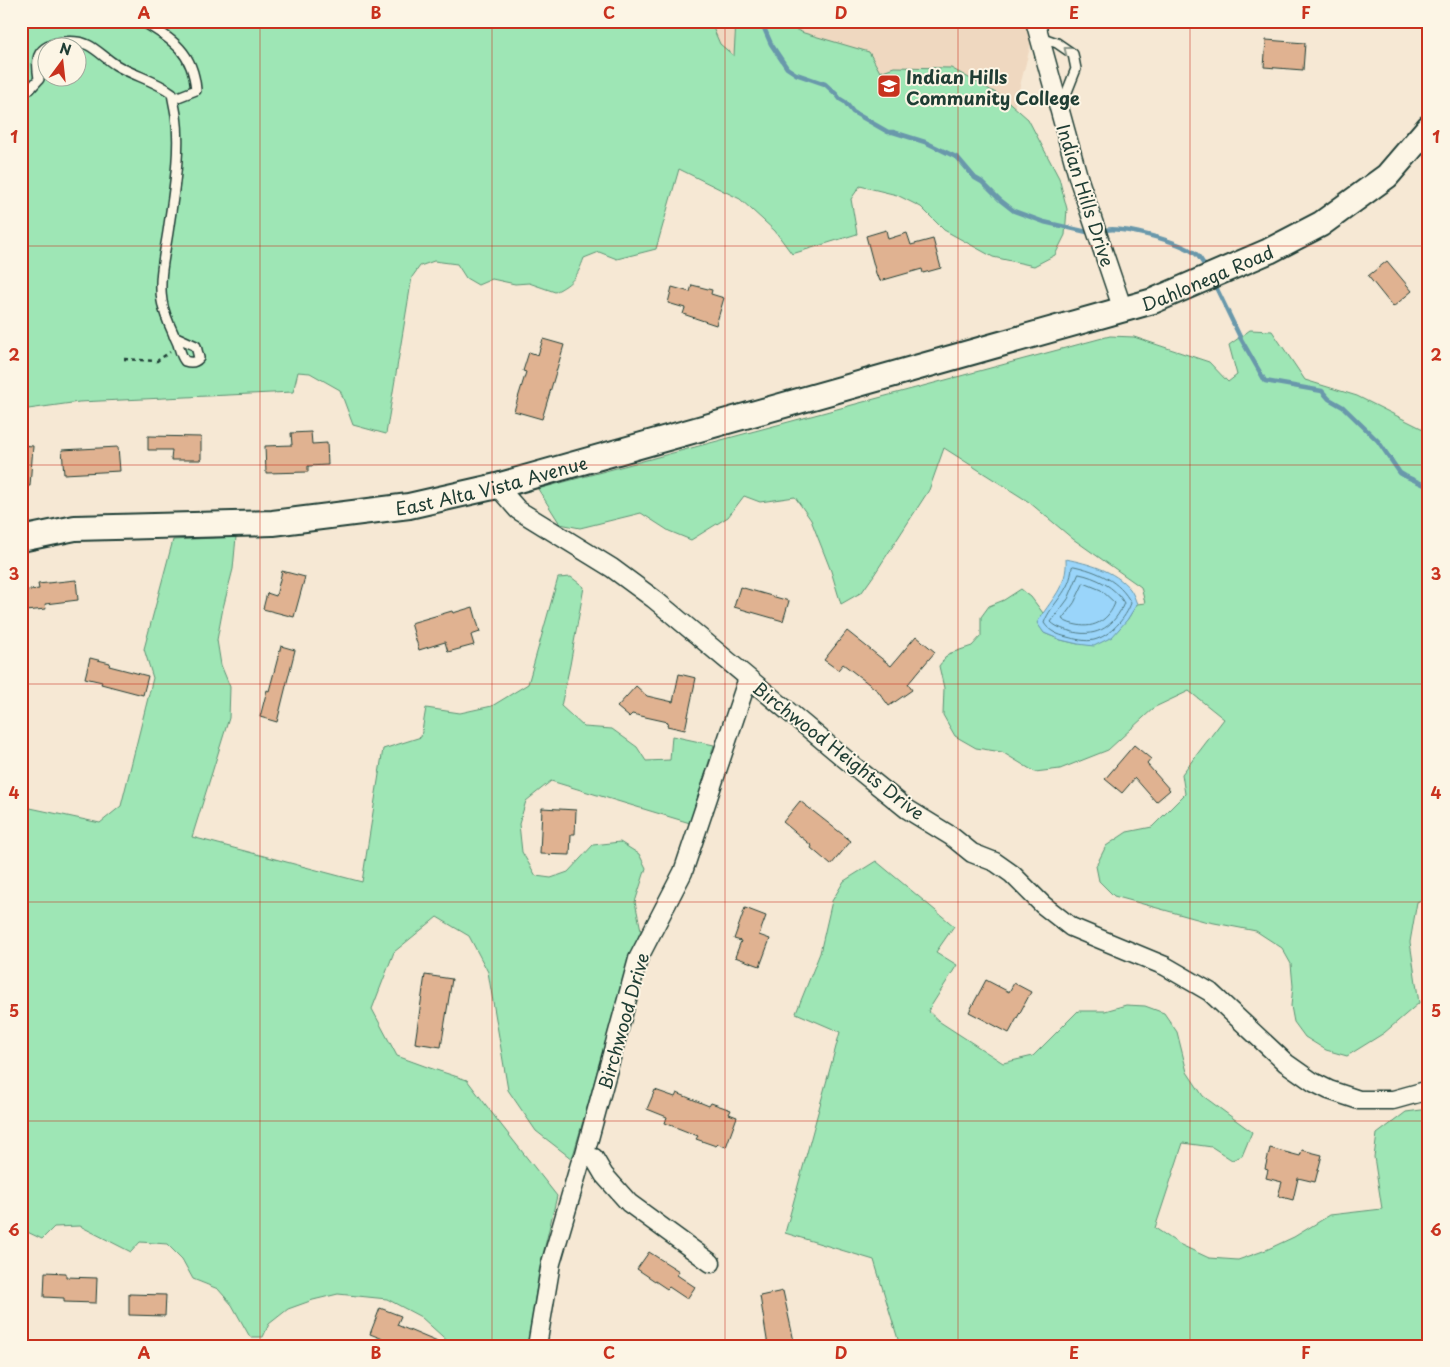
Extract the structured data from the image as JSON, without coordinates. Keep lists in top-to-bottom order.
{
  "streets": {
    "main road": ["Dahlonega Road", "East Alta Vista Avenue"],
    "street": ["Indian Hills Drive", "Birchwood Heights Drive", "Birchwood Drive"]
  },
  "crossings": [
    ["Indian Hills Drive", "Dahlonega Road"],
    ["Dahlonega Road", "East Alta Vista Avenue"],
    ["East Alta Vista Avenue", "Birchwood Heights Drive"],
    ["Birchwood Heights Drive", "Birchwood Drive"]
  ],
  "places": {
    "school or university": ["Indian Hills Community College"]
  },
  "north": "top",
  "grid": {
    "columns": [
      "A",
      "B",
      "C",
      "D",
      "E",
      "F"
    ],
    "rows": [
      "1",
      "2",
      "3",
      "4",
      "5",
      "6"
    ]
  }
}
